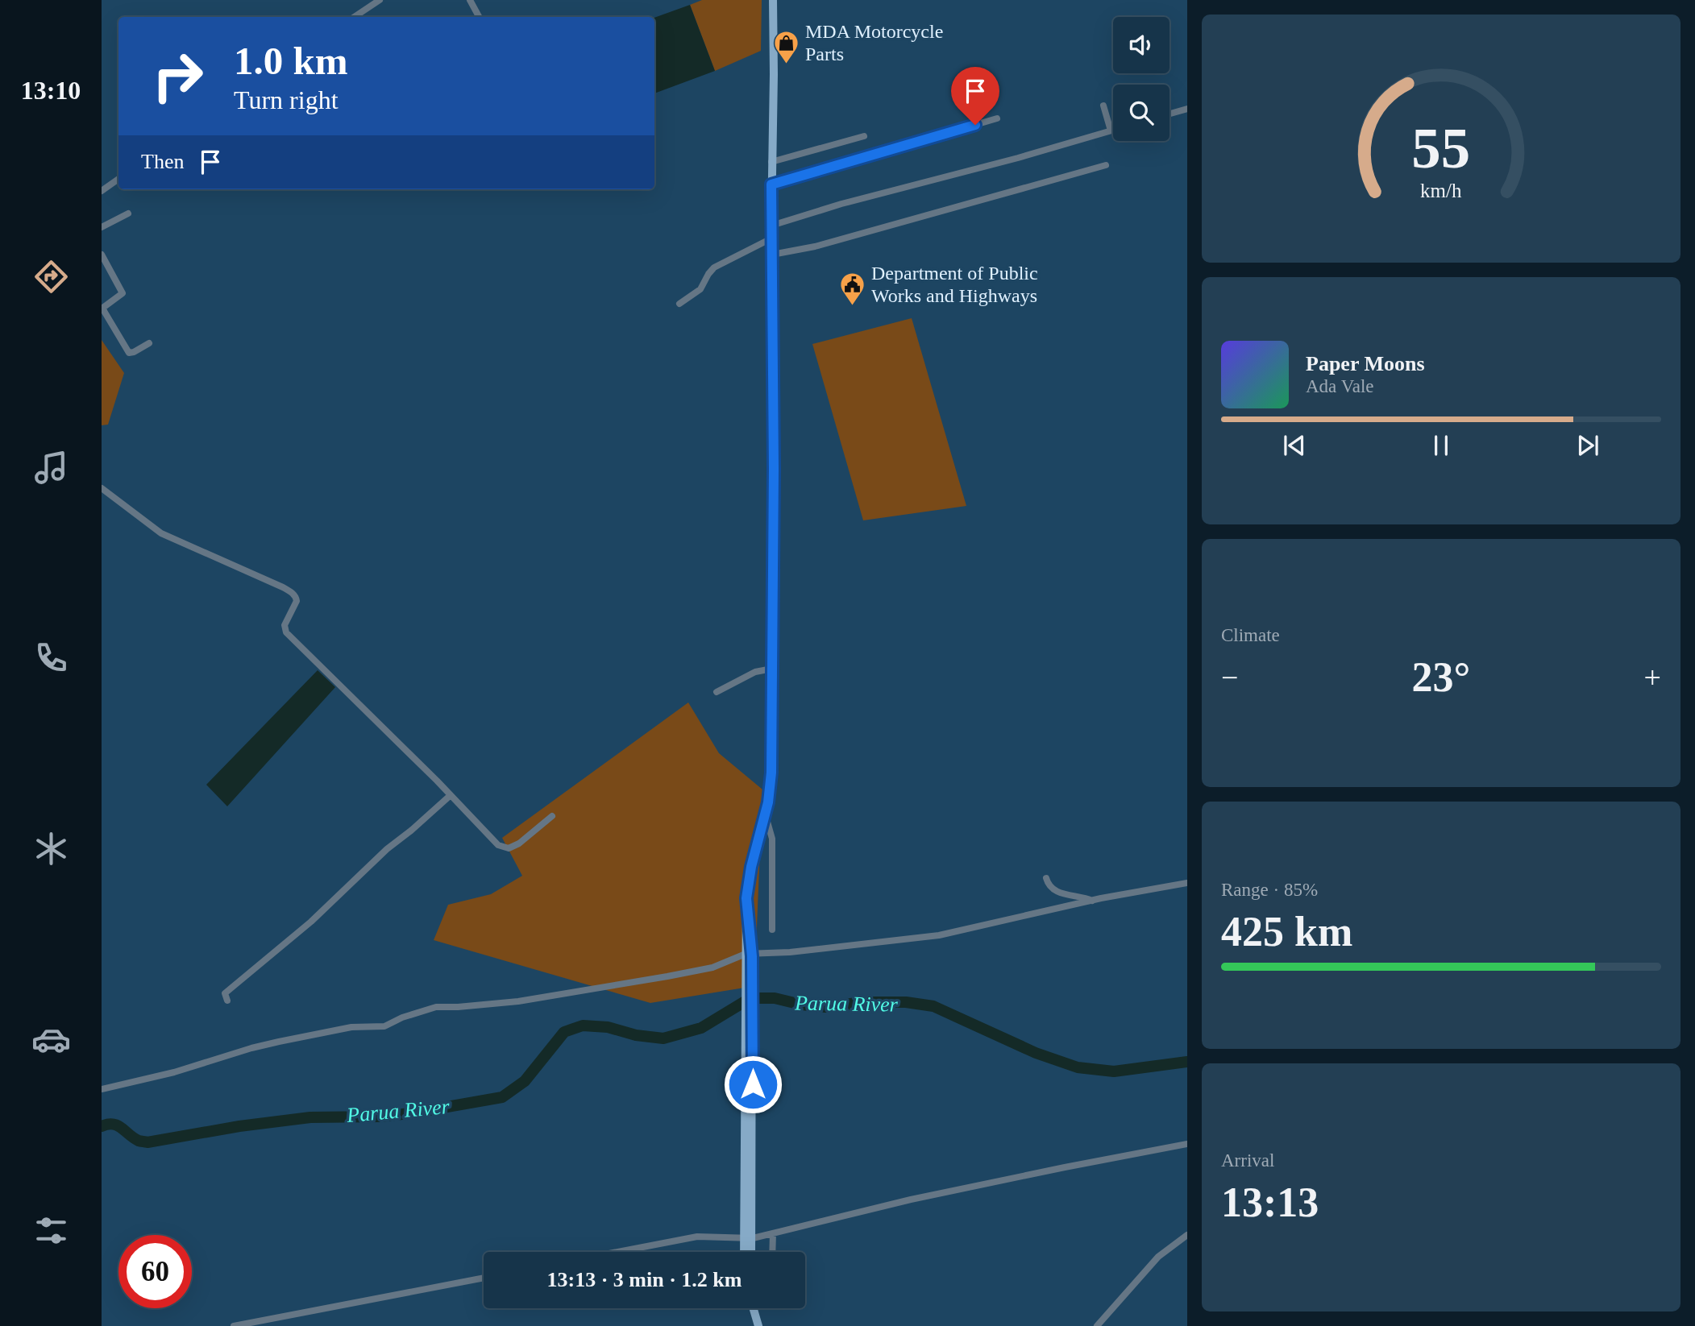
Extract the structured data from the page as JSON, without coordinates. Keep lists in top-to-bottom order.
{
  "water": ["Parua River"],
  "places": {
    "shop": ["MDA Motorcycle Parts"],
    "public building": ["Department of Public Works and Highways"]
  },
  "page": {
    "tabs": "13:10",
    "turn": ["1.0 km", "Turn right"],
    "then": "Then",
    "song": ["Paper Moons", "Ada Vale"],
    "tile": [
      "Climate",
      ["Range · 85%", "425 km"],
      ["Arrival", "13:13"]
    ],
    "heat": ["−", "23°", "+"],
    "limit": "60",
    "trip": "13:13 · 3 min · 1.2 km",
    "gauge": ["55", "km/h"]
  }
}
